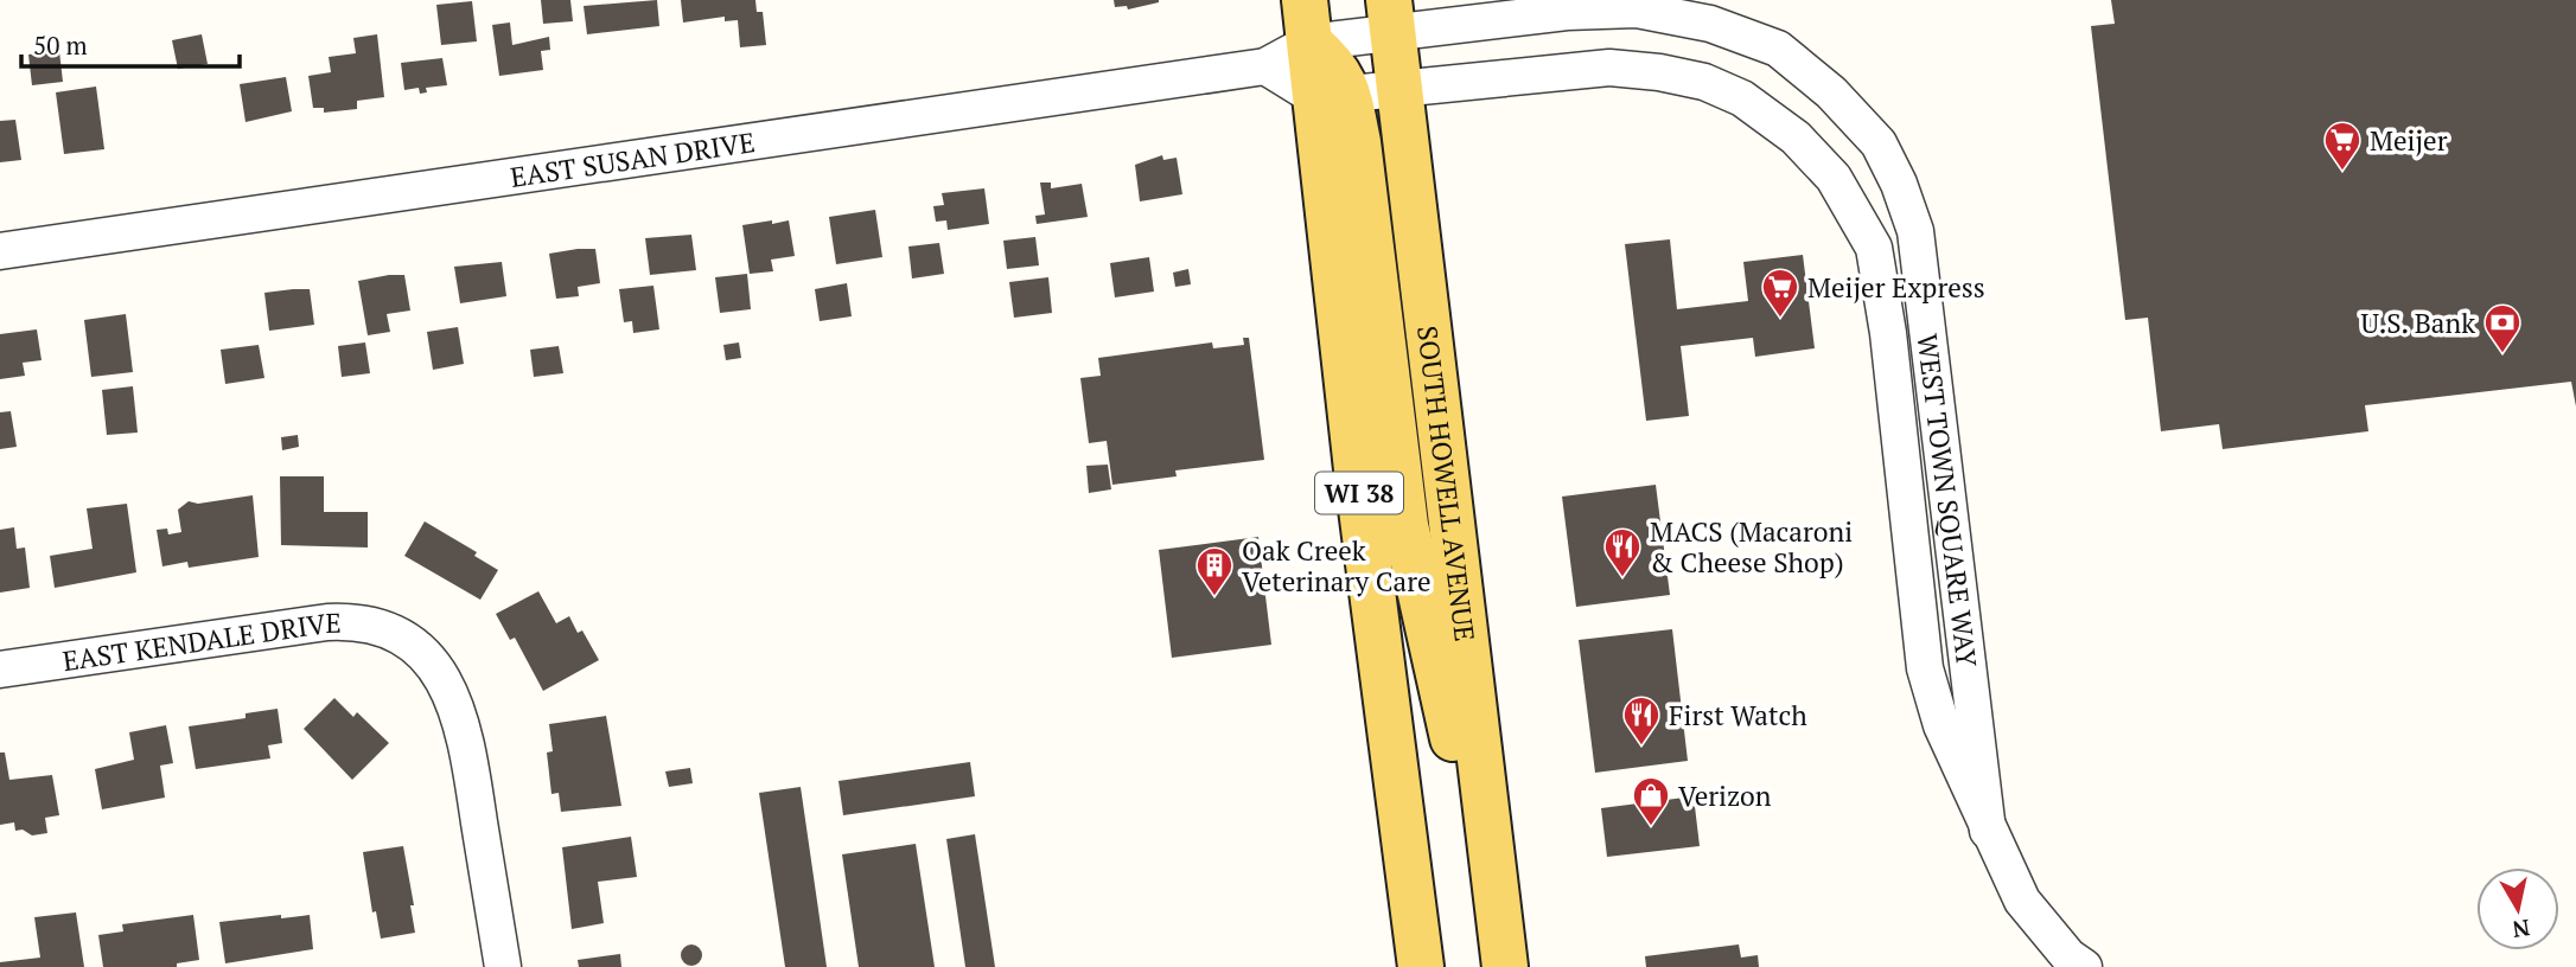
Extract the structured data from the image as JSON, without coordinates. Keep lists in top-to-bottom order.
{
  "streets": {
    "main road": ["SOUTH HOWELL AVENUE", "WI 38"],
    "street": ["EAST SUSAN DRIVE", "WEST TOWN SQUARE WAY", "EAST KENDALE DRIVE"]
  },
  "crossings": [
    ["EAST SUSAN DRIVE", "WEST TOWN SQUARE WAY"],
    ["SOUTH HOWELL AVENUE", "WEST TOWN SQUARE WAY"],
    ["WI 38", "WEST TOWN SQUARE WAY"]
  ],
  "places": {
    "supermarket": ["Meijer", "Meijer Express"],
    "bank": ["U.S. Bank"],
    "restaurant": ["MACS (Macaroni & Cheese Shop)", "First Watch"],
    "building": ["Oak Creek Veterinary Care"],
    "shop": ["Verizon"]
  },
  "scale_bar": "50 m",
  "north": "bottom"
}
